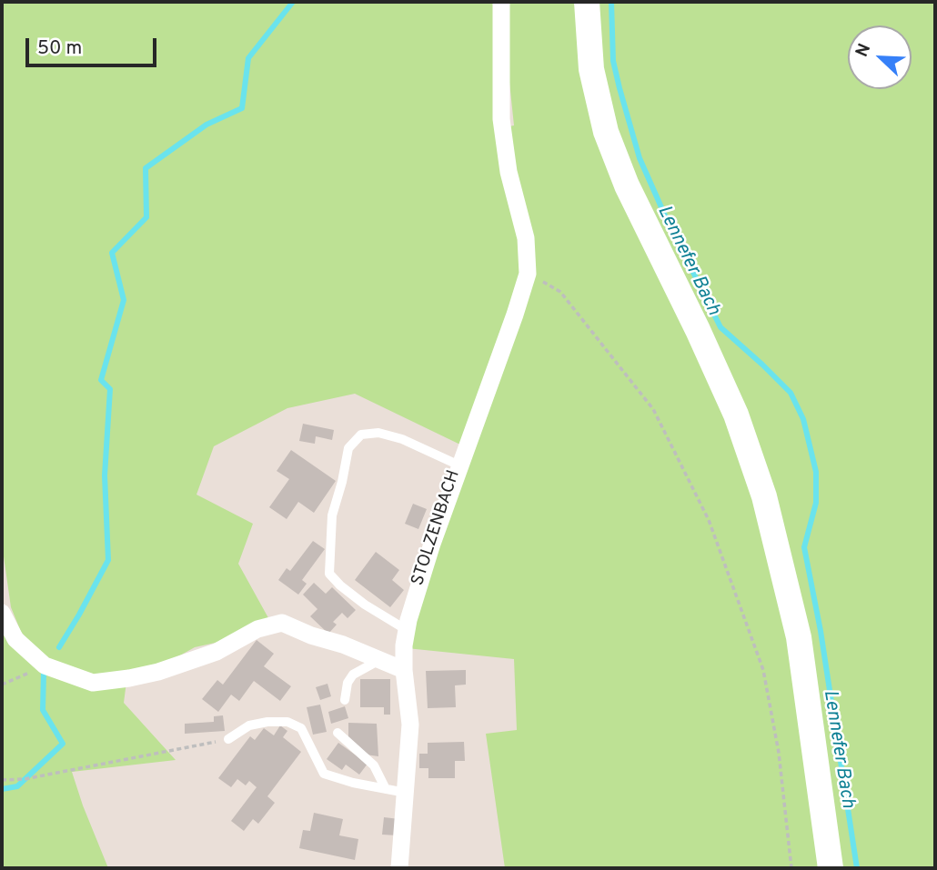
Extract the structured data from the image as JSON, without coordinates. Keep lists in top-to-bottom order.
{
  "streets": {
    "street": ["STOLZENBACH"]
  },
  "water": ["Lennefer Bach"],
  "scale_bar": "50 m",
  "north": "top left"
}
